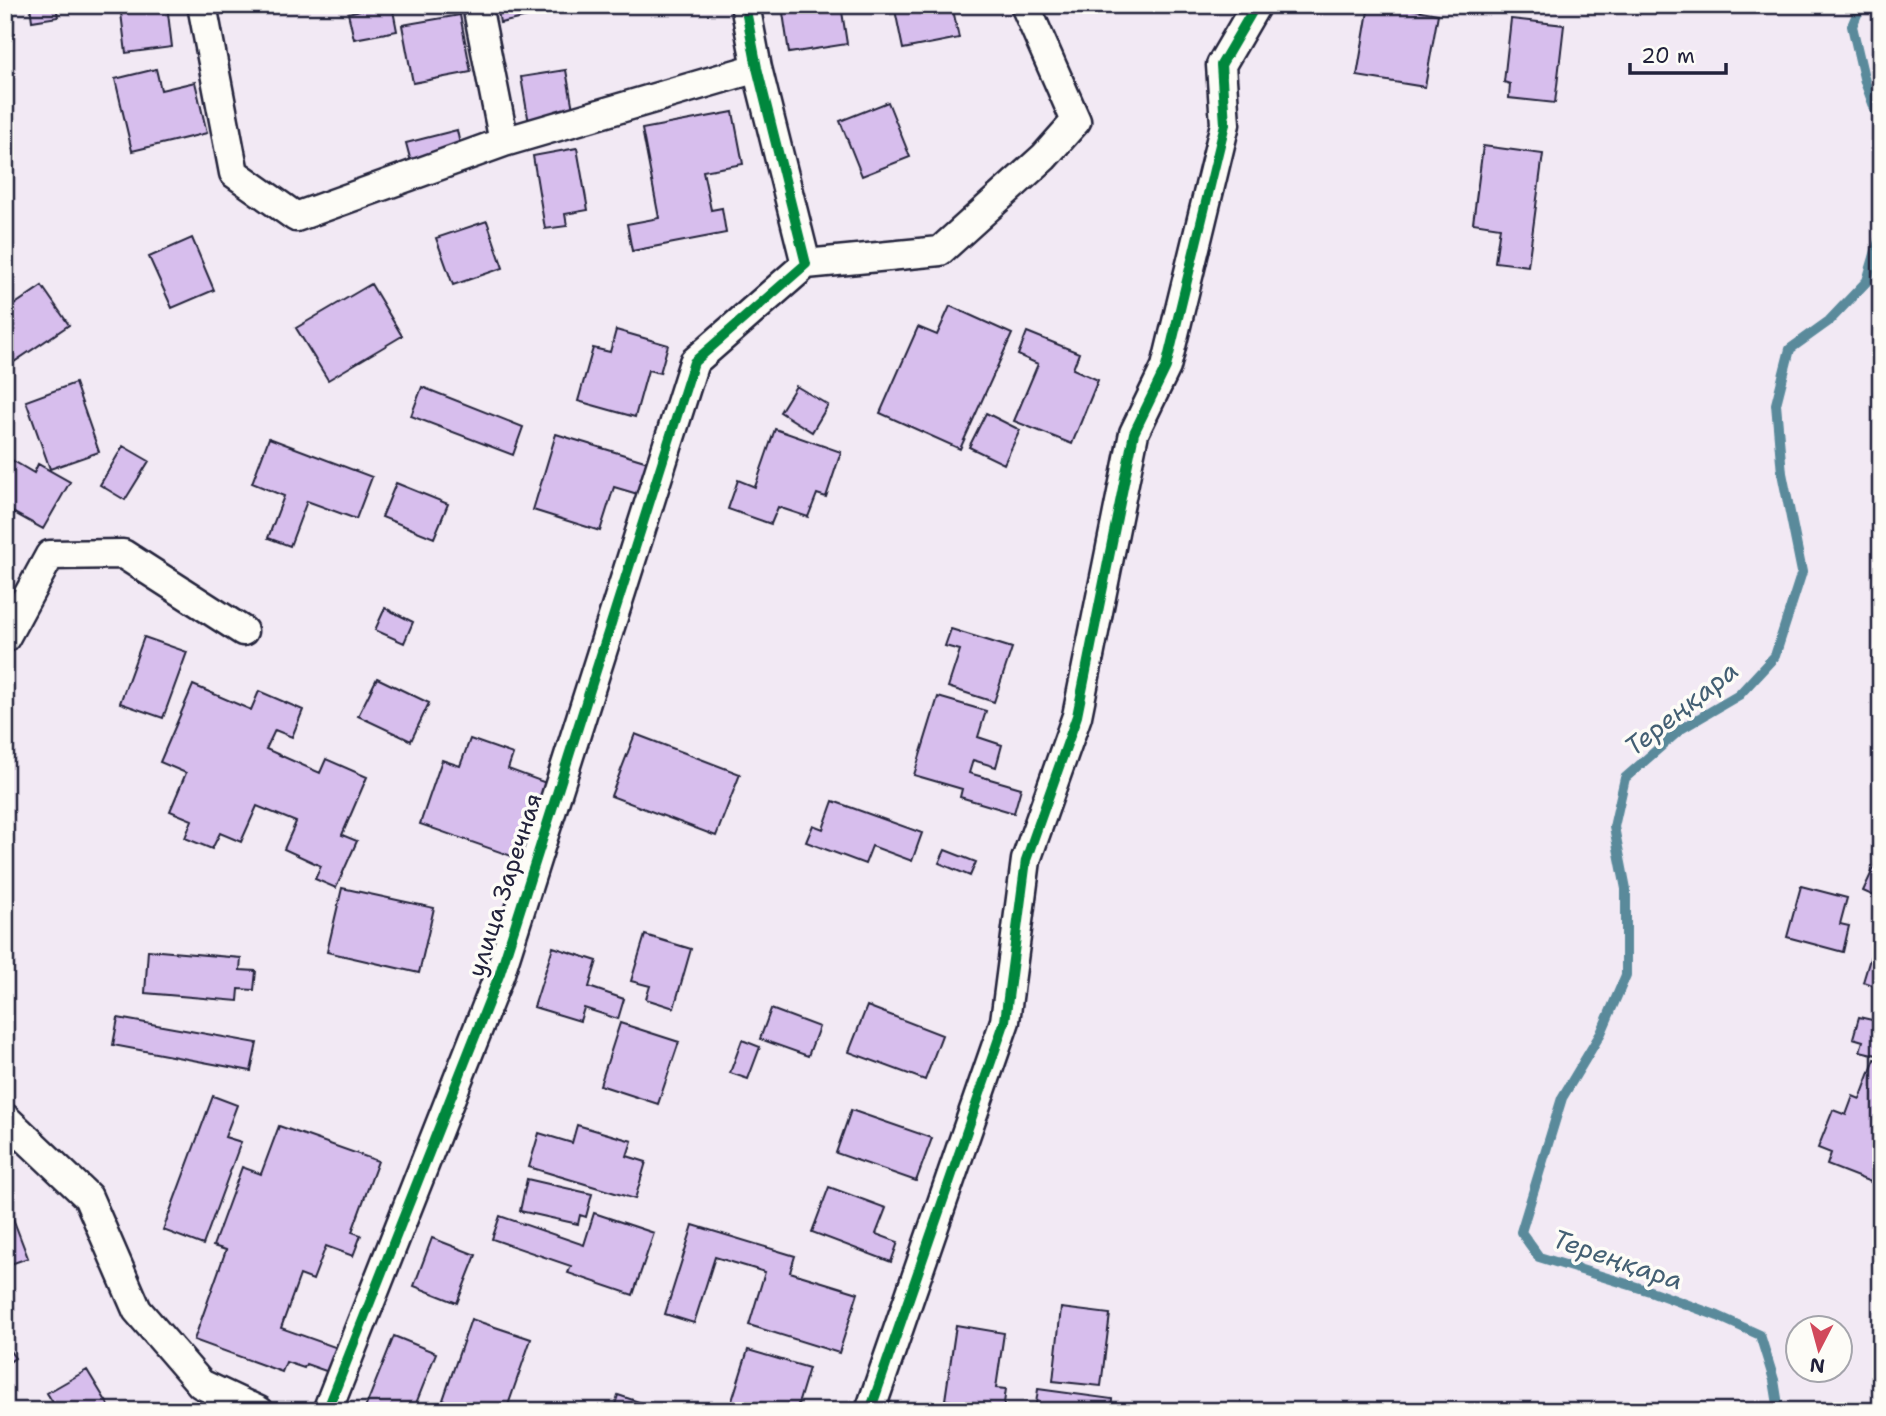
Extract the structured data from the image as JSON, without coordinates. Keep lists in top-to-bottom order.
{
  "streets": {
    "street": ["улица Заречная"]
  },
  "water": ["Тереңқара"],
  "scale_bar": "20 m",
  "north": "bottom"
}
